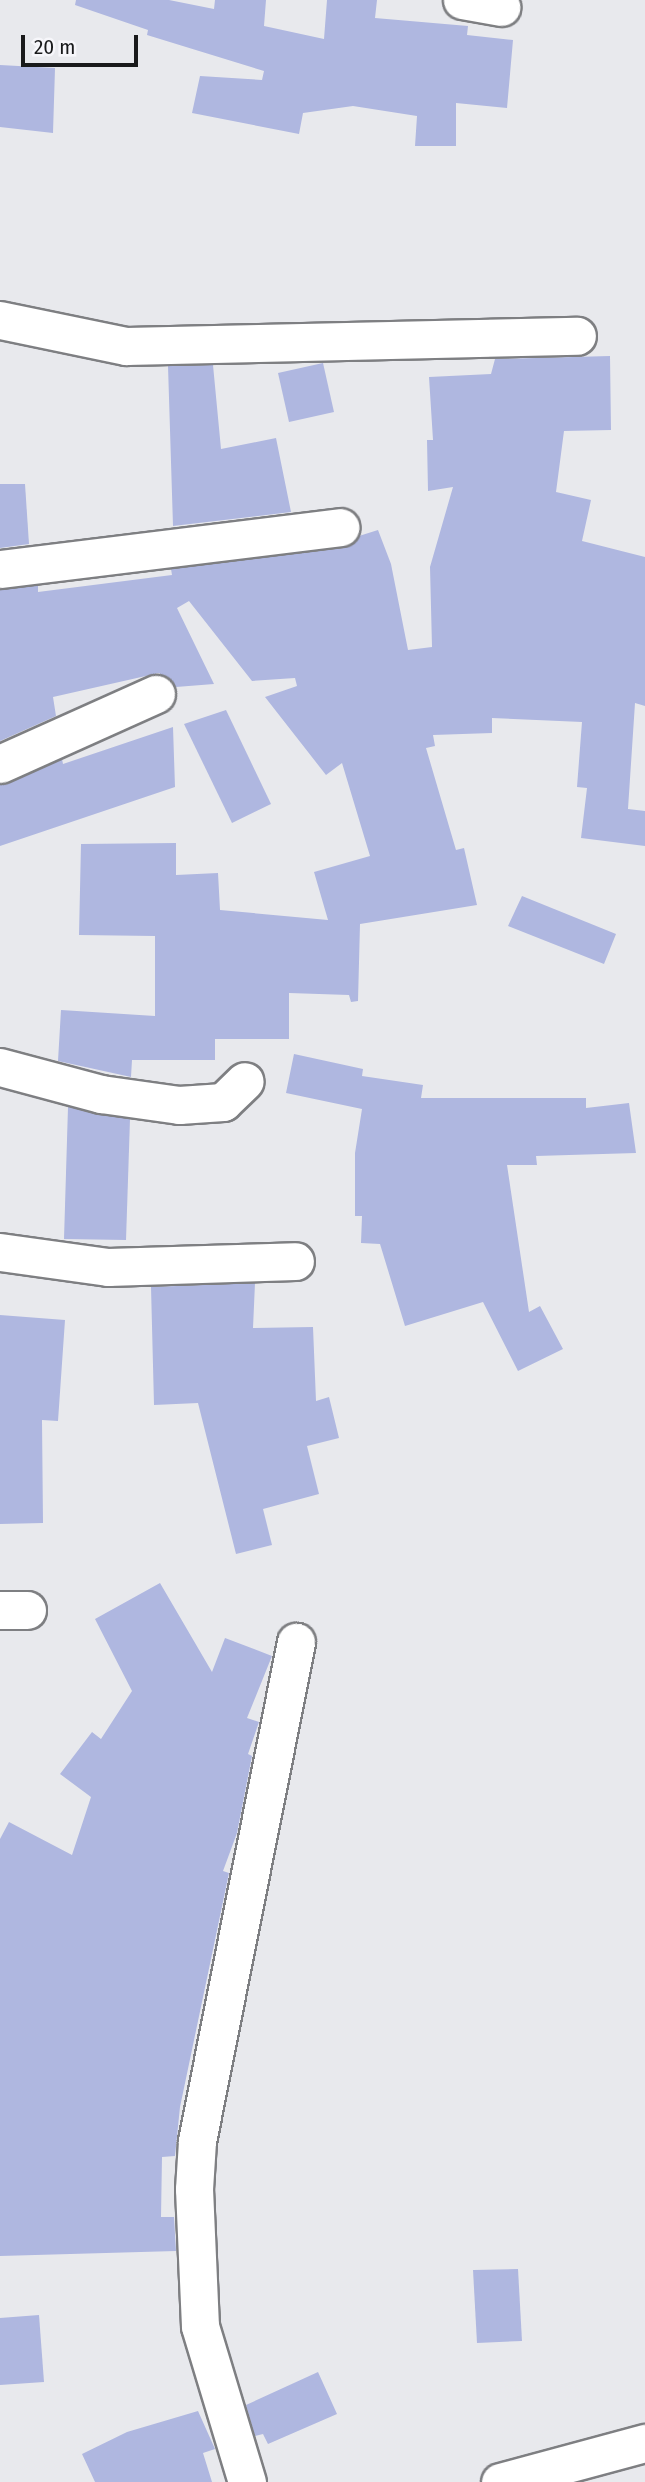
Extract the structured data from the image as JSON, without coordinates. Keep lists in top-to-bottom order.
{
  "scale_bar": "20 m"
}
